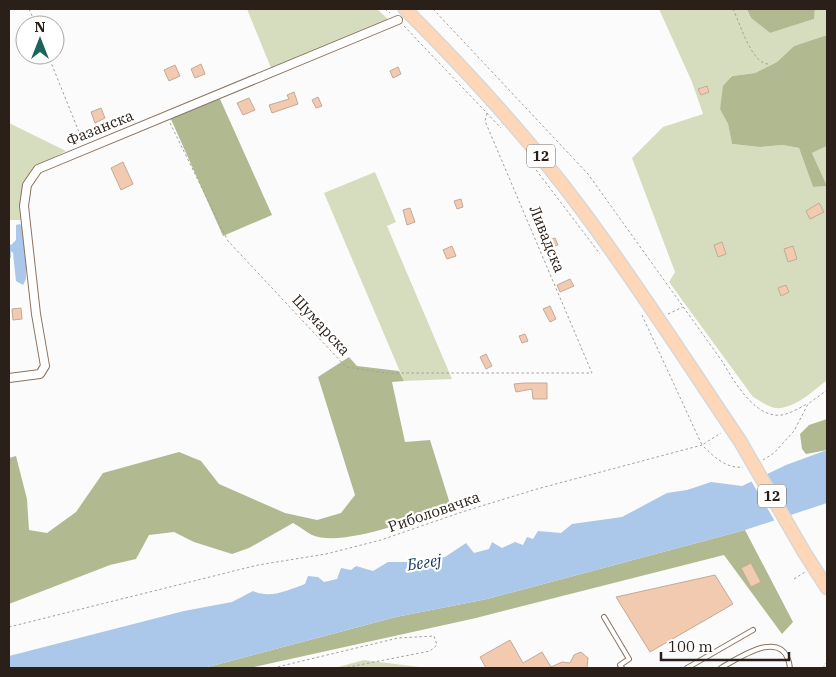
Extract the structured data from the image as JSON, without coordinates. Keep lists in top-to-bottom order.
{
  "streets": {
    "main road": ["12"],
    "street": ["Фазанска"],
    "path": ["Ливадска", "Шумарска", "Риболовачка"]
  },
  "crossings": [
    ["Фазанска", "Шумарска"],
    ["12", "Риболовачка"],
    ["Ливадска", "Шумарска"]
  ],
  "water": ["Бегеј"],
  "scale_bar": "100 m",
  "north": "top"
}
